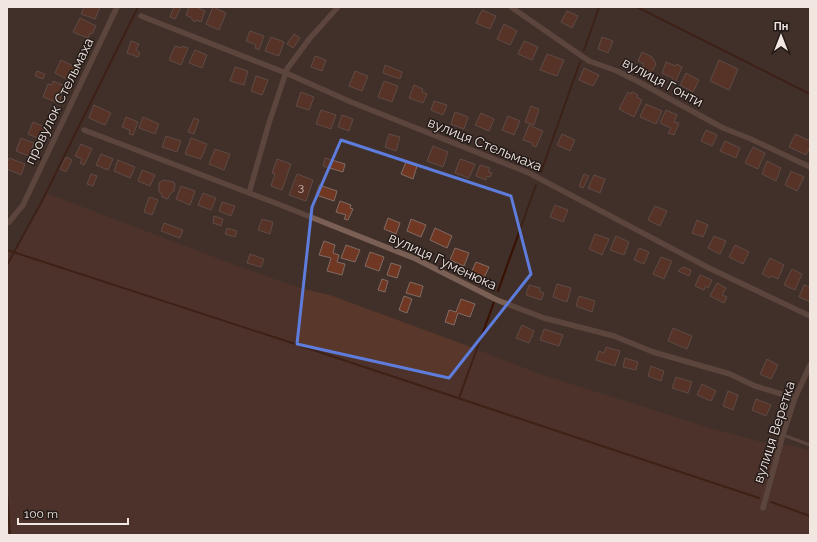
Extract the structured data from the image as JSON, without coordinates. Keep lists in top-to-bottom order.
{
  "streets": {
    "street": [
      "вулиця Гонти",
      "провулок Стельмаха",
      "вулиця Стельмаха",
      "вулиця Гуменюка",
      "вулиця Веретка"
    ]
  },
  "crossings": [
    ["вулиця Гуменюка", "вулиця Веретка"]
  ],
  "house_numbers": ["3"],
  "scale_bar": "100 m",
  "north": "top"
}
